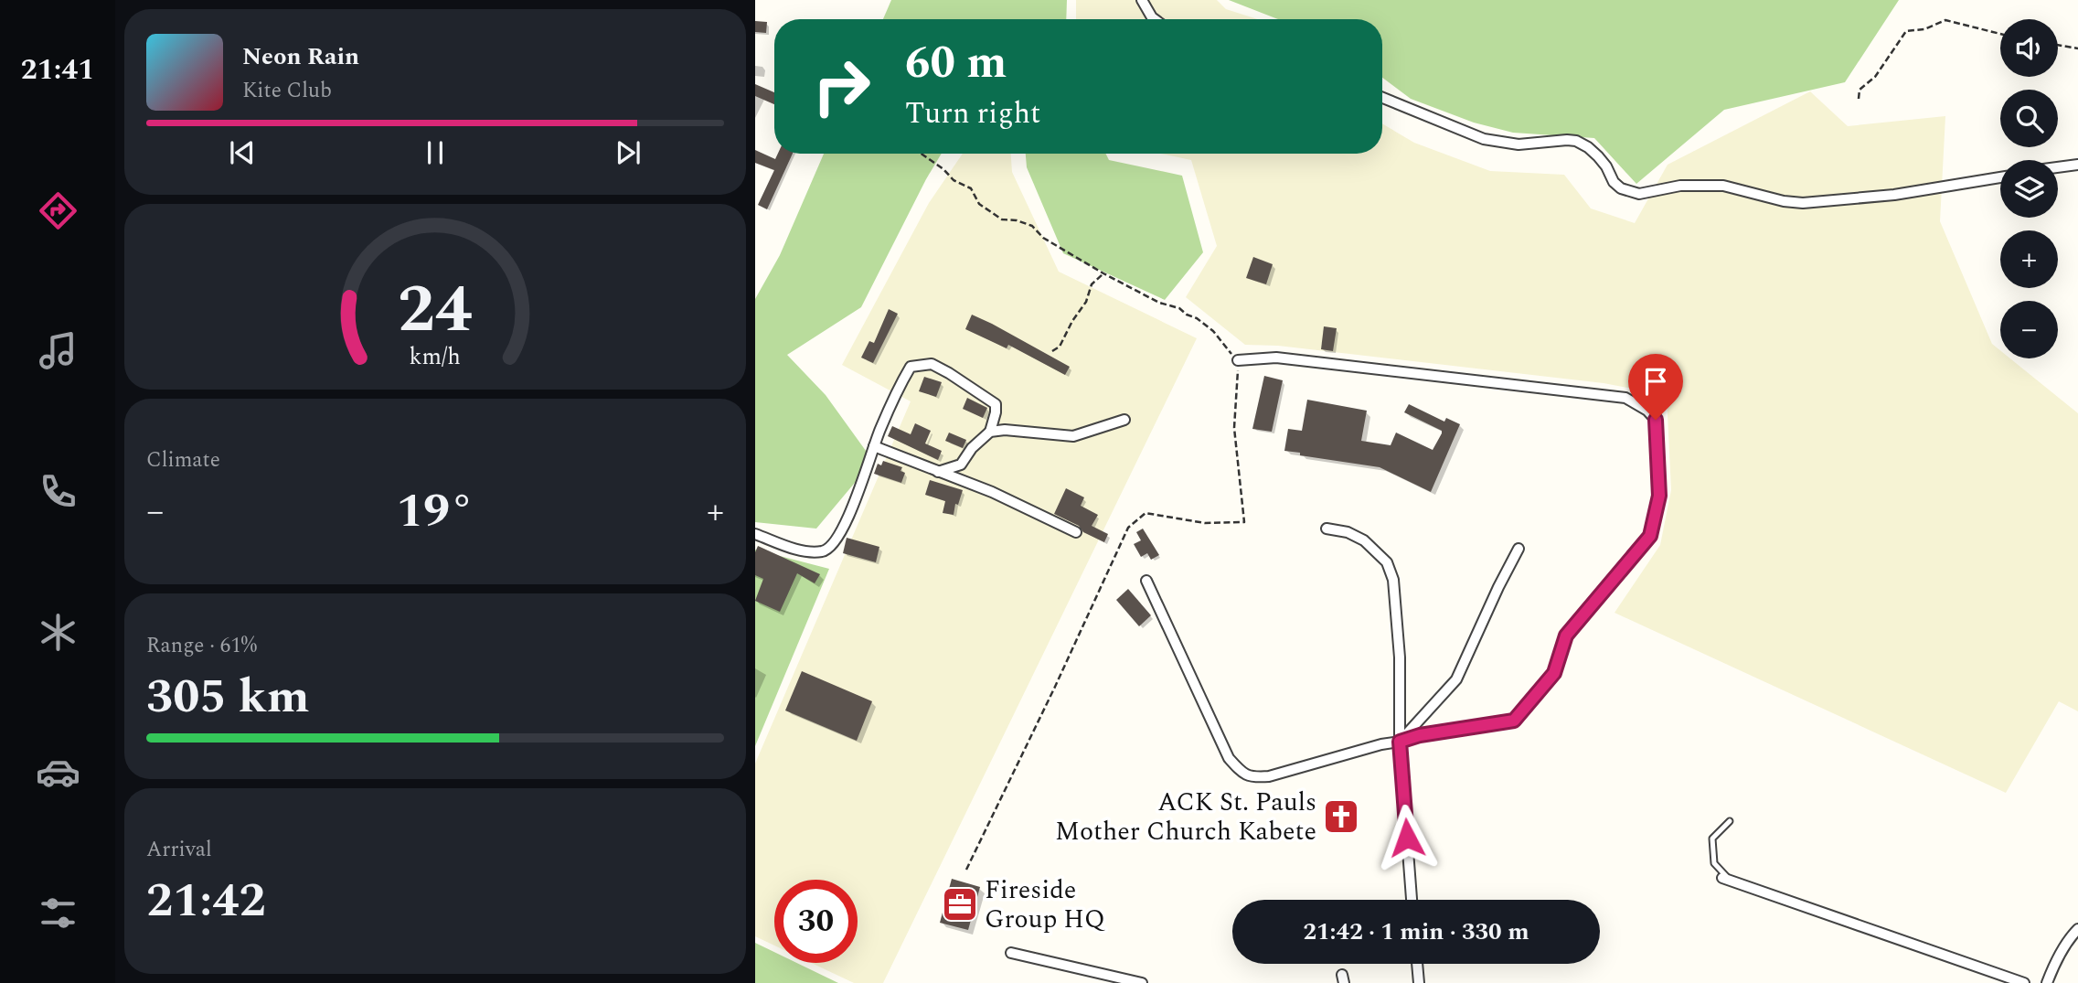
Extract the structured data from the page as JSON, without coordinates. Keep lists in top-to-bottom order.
{
  "places": {
    "church": ["ACK St. Pauls Mother Church Kabete"],
    "office": ["Fireside Group HQ"]
  },
  "page": {
    "tabs": "21:41",
    "map_buttons": ["+", "−"],
    "turn": ["60 m", "Turn right"],
    "song": ["Neon Rain", "Kite Club"],
    "tile": [
      "Climate",
      ["Range · 61%", "305 km"],
      ["Arrival", "21:42"]
    ],
    "heat": ["−", "19°", "+"],
    "limit": "30",
    "trip": "21:42 · 1 min · 330 m",
    "gauge": ["24", "km/h"]
  }
}
